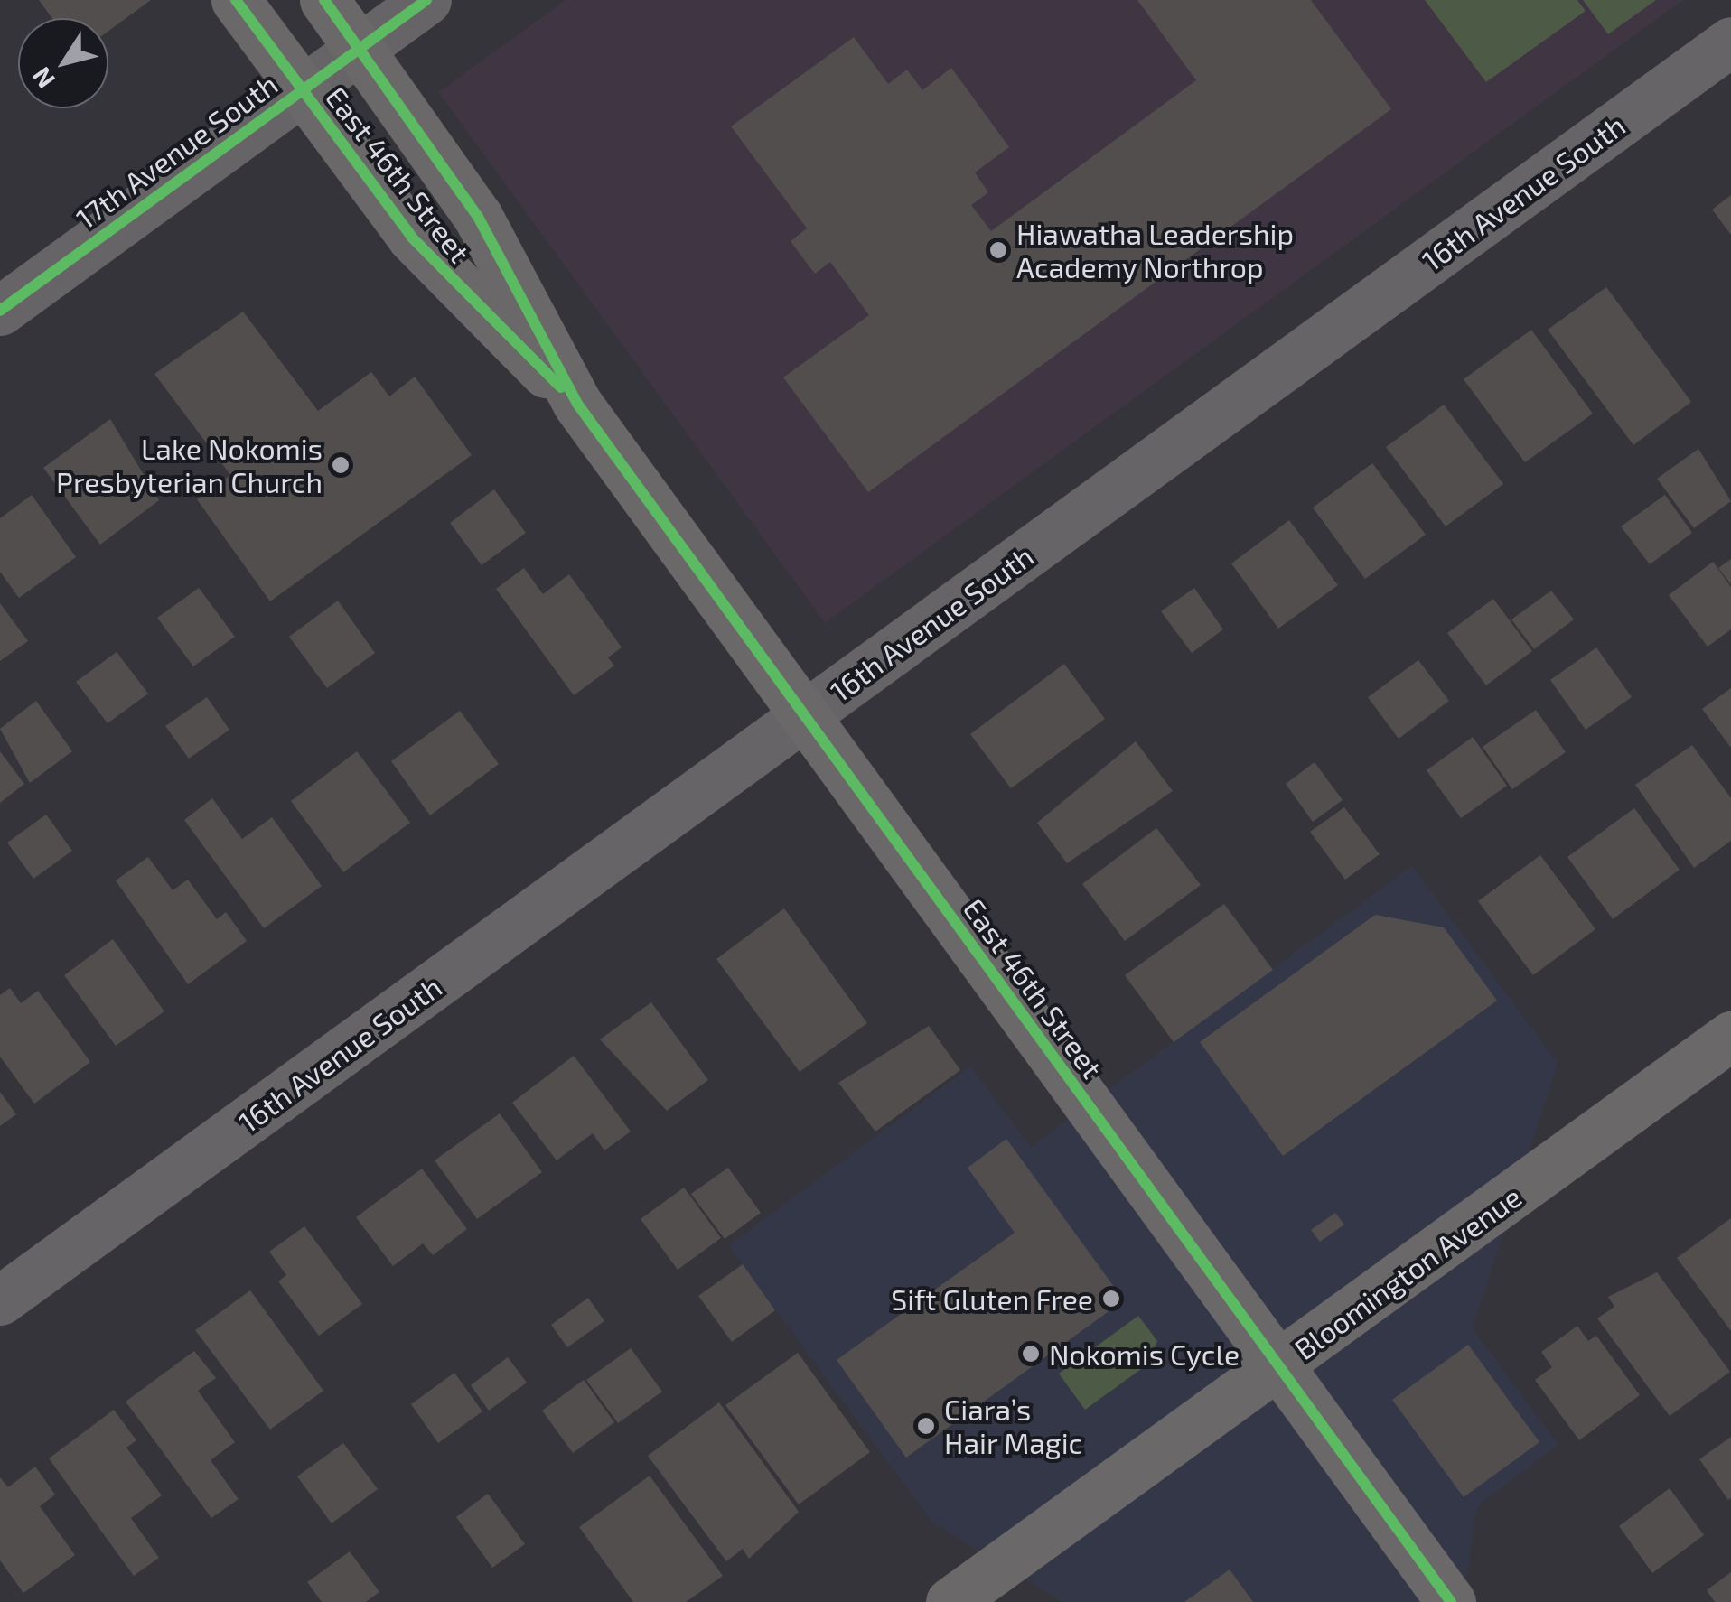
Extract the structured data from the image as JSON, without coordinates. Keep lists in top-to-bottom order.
{
  "streets": {
    "main road": ["East 46th Street", "Bloomington Avenue"],
    "street": ["17th Avenue South", "16th Avenue South"]
  },
  "crossings": [
    ["17th Avenue South", "East 46th Street"],
    ["East 46th Street", "16th Avenue South"],
    ["East 46th Street", "Bloomington Avenue"]
  ],
  "places": [
    "Hiawatha Leadership Academy Northrop",
    "Lake Nokomis Presbyterian Church",
    "Sift Gluten Free",
    "Nokomis Cycle",
    "Ciara’s Hair Magic"
  ],
  "north": "bottom left"
}
